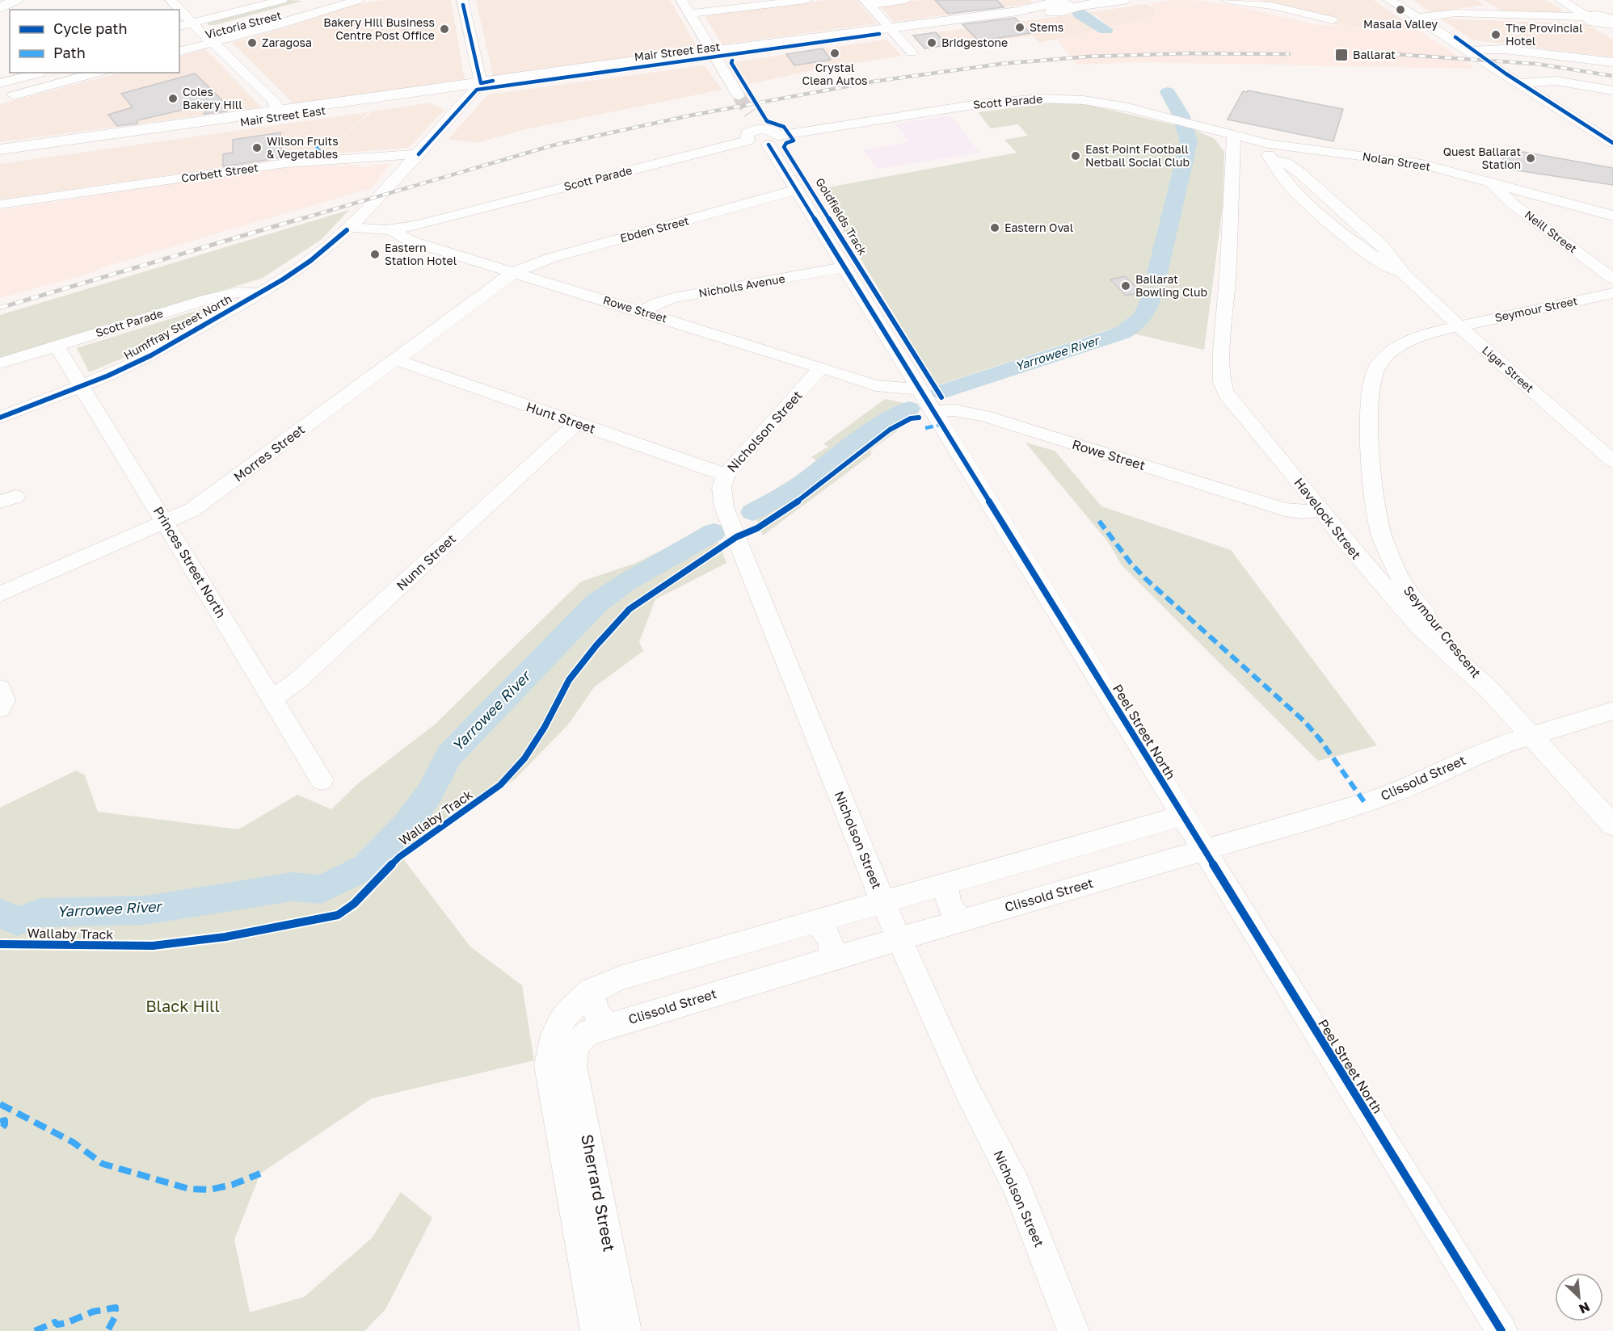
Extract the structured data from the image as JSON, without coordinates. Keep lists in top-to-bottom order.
{
  "streets": {
    "main road": ["Mair Street East"],
    "street": [
      "Victoria Street",
      "Scott Parade",
      "Nolan Street",
      "Corbett Street",
      "Ebden Street",
      "Neill Street",
      "Nicholls Avenue",
      "Rowe Street",
      "Seymour Street",
      "Humffray Street North",
      "Ligar Street",
      "Hunt Street",
      "Nicholson Street",
      "Morres Street",
      "Havelock Street",
      "Princes Street North",
      "Nunn Street",
      "Seymour Crescent",
      "Peel Street North",
      "Clissold Street",
      "Sherrard Street"
    ],
    "cycle path": ["Goldfields Track", "Wallaby Track"]
  },
  "crossings": [
    ["Mair Street East", "Humffray Street North"],
    ["Scott Parade", "Nolan Street"],
    ["Scott Parade", "Rowe Street"],
    ["Scott Parade", "Humffray Street North"],
    ["Scott Parade", "Havelock Street"],
    ["Scott Parade", "Princes Street North"],
    ["Scott Parade", "Peel Street North"],
    ["Nolan Street", "Neill Street"],
    ["Nolan Street", "Ligar Street"],
    ["Nolan Street", "Havelock Street"],
    ["Corbett Street", "Humffray Street North"],
    ["Ebden Street", "Rowe Street"],
    ["Ebden Street", "Morres Street"],
    ["Ebden Street", "Peel Street North"],
    ["Nicholls Avenue", "Rowe Street"],
    ["Nicholls Avenue", "Peel Street North"],
    ["Rowe Street", "Nicholson Street"],
    ["Rowe Street", "Morres Street"],
    ["Rowe Street", "Havelock Street"],
    ["Rowe Street", "Peel Street North"],
    ["Seymour Street", "Ligar Street"],
    ["Seymour Street", "Seymour Crescent"],
    ["Humffray Street North", "Princes Street North"],
    ["Ligar Street", "Seymour Crescent"],
    ["Hunt Street", "Nicholson Street"],
    ["Hunt Street", "Morres Street"],
    ["Hunt Street", "Nunn Street"],
    ["Nicholson Street", "Clissold Street"],
    ["Morres Street", "Princes Street North"],
    ["Havelock Street", "Seymour Crescent"],
    ["Havelock Street", "Clissold Street"],
    ["Princes Street North", "Nunn Street"],
    ["Peel Street North", "Clissold Street"],
    ["Clissold Street", "Sherrard Street"]
  ],
  "water": ["Yarrowee River"],
  "parks": ["Black Hill"],
  "places": {
    "other": [
      "Masala Valley",
      "Stems",
      "Bakery Hill Business Centre Post Office",
      "The Provincial Hotel",
      "Zaragosa",
      "Bridgestone",
      "Crystal Clean Autos",
      "Coles Bakery Hill",
      "Wilson Fruits & Vegetables",
      "East Point Football Netball Social Club",
      "Quest Ballarat Station",
      "Eastern Oval",
      "Eastern Station Hotel",
      "Ballarat Bowling Club"
    ],
    "transit": ["Ballarat"]
  },
  "legend": ["Cycle path", "Path"],
  "north": "bottom right"
}
